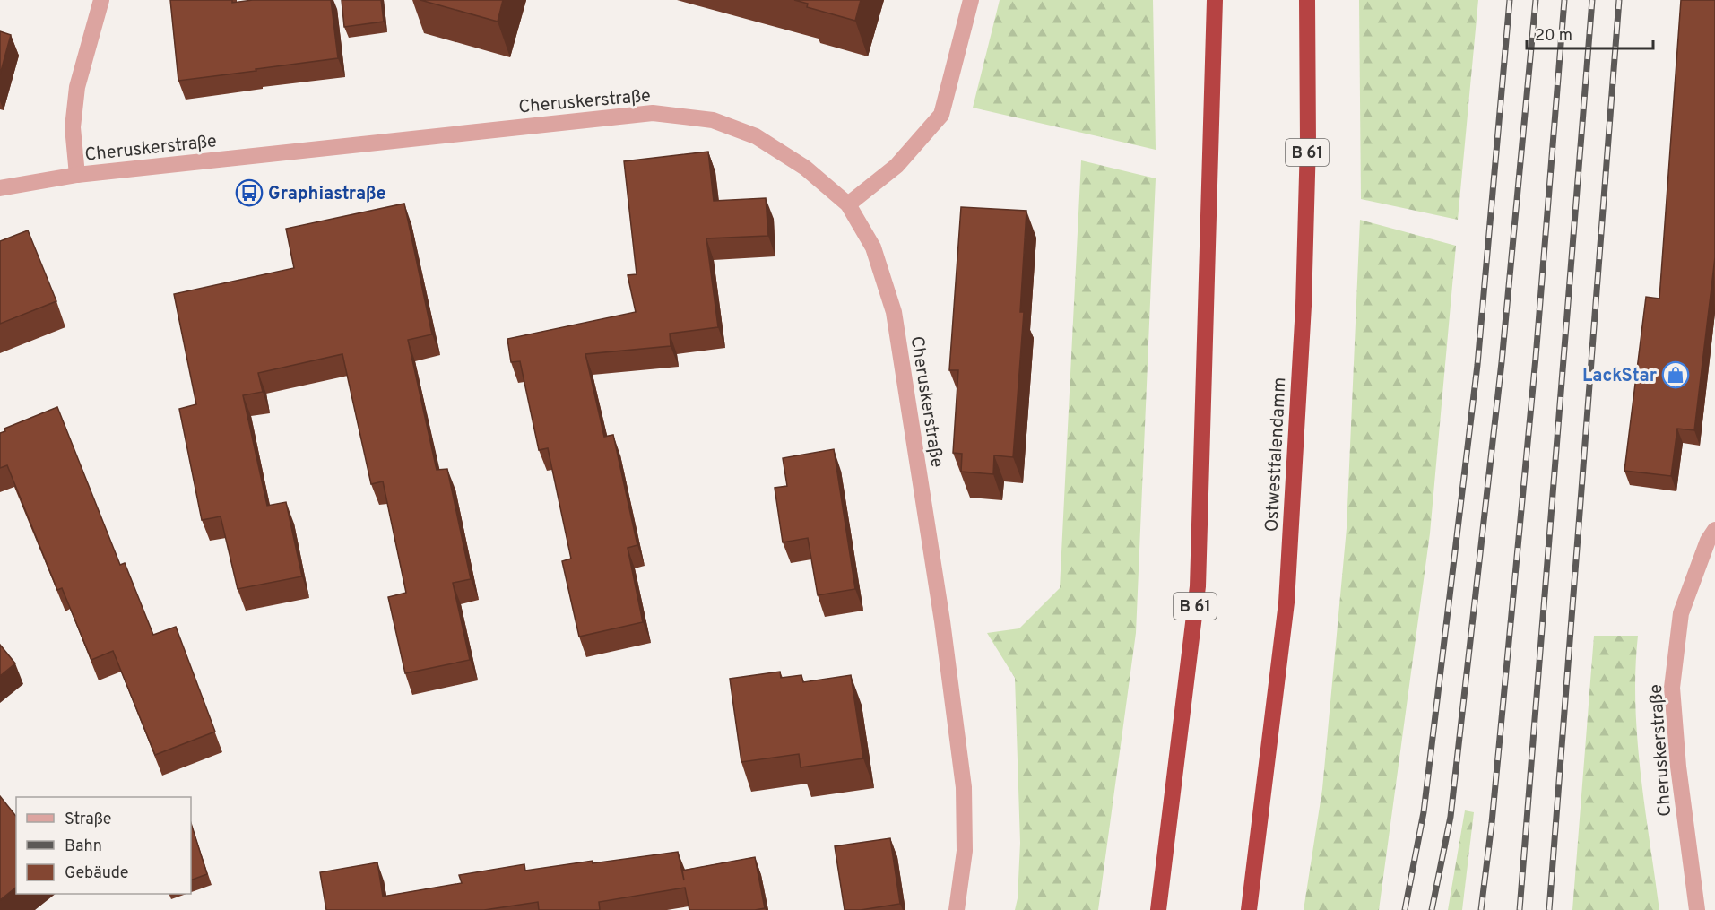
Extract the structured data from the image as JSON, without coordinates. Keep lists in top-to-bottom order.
{
  "streets": {
    "highway": ["B 61", "Ostwestfalendamm"],
    "street": ["Cheruskerstraße"]
  },
  "places": {
    "bus stop": ["Graphiastraße"],
    "shop": ["LackStar"]
  },
  "legend": ["Straße", "Bahn", "Gebäude"],
  "scale_bar": "20 m"
}
